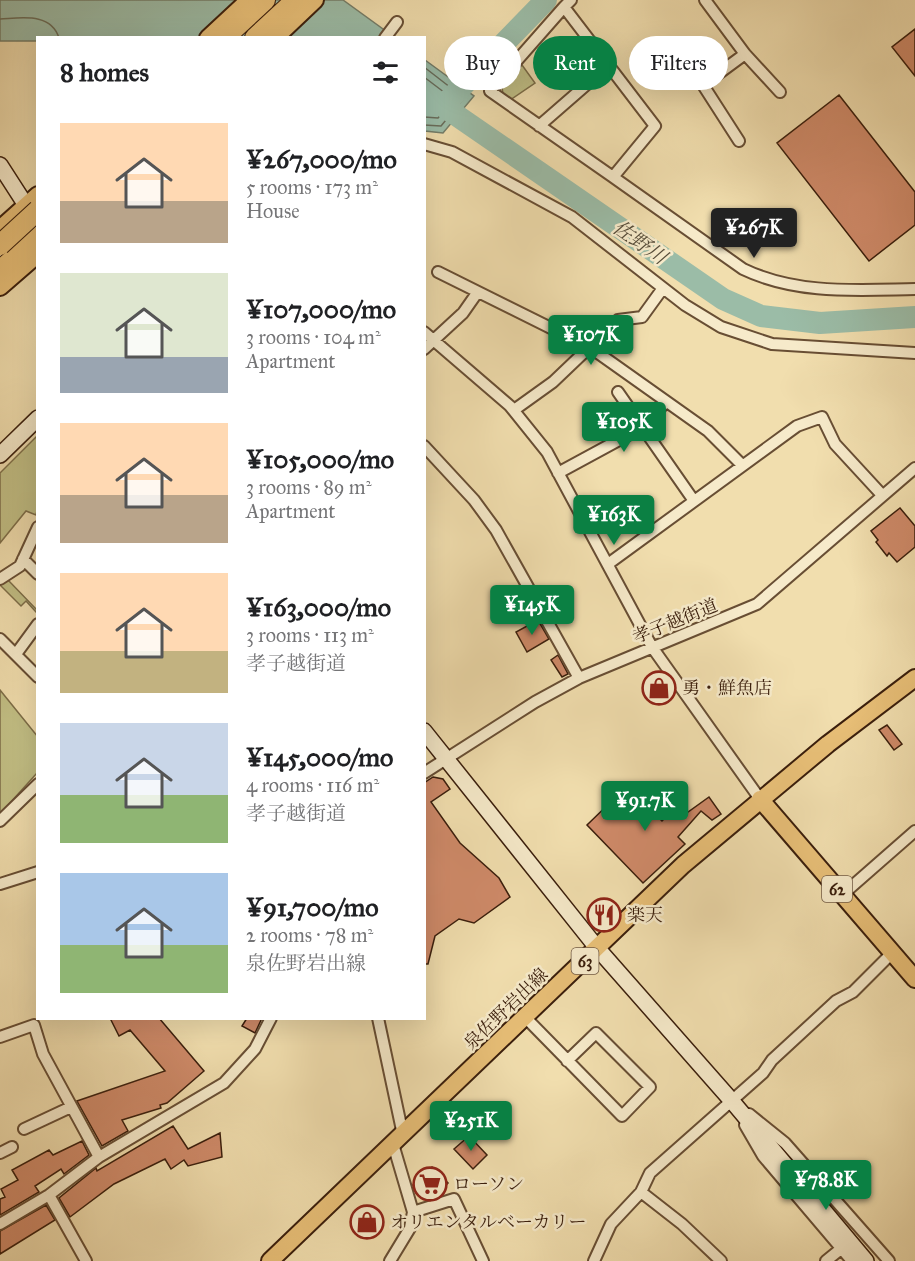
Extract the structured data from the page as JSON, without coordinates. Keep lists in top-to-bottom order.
{
  "streets": {
    "main road": ["62", "63", "泉佐野岩出線"],
    "street": ["孝子越街道"]
  },
  "crossings": [
    ["62", "泉佐野岩出線"]
  ],
  "water": ["佐野川"],
  "places": {
    "shop": ["勇・鮮魚店", "オリエンタルベーカリー"],
    "restaurant": ["楽天"],
    "supermarket": ["ローソン"]
  },
  "page": {
    "chip": ["Buy", "Rent", "Filters"],
    "heading": "8 homes",
    "list": [
      {
        "name": "¥267,000/mo",
        "note": "5 rooms · 173 m² · House"
      },
      {
        "name": "¥107,000/mo",
        "note": "3 rooms · 104 m² · Apartment"
      },
      {
        "name": "¥105,000/mo",
        "note": "3 rooms · 89 m² · Apartment"
      },
      {
        "name": "¥163,000/mo",
        "note": "3 rooms · 113 m² · 孝子越街道"
      },
      {
        "name": "¥145,000/mo",
        "note": "4 rooms · 116 m² · 孝子越街道"
      },
      {
        "name": "¥91,700/mo",
        "note": "2 rooms · 78 m² · 泉佐野岩出線"
      }
    ],
    "price": [
      "¥267K",
      "¥107K",
      "¥105K",
      "¥163K",
      "¥145K",
      "¥91.7K",
      "¥251K",
      "¥78.8K"
    ]
  }
}
